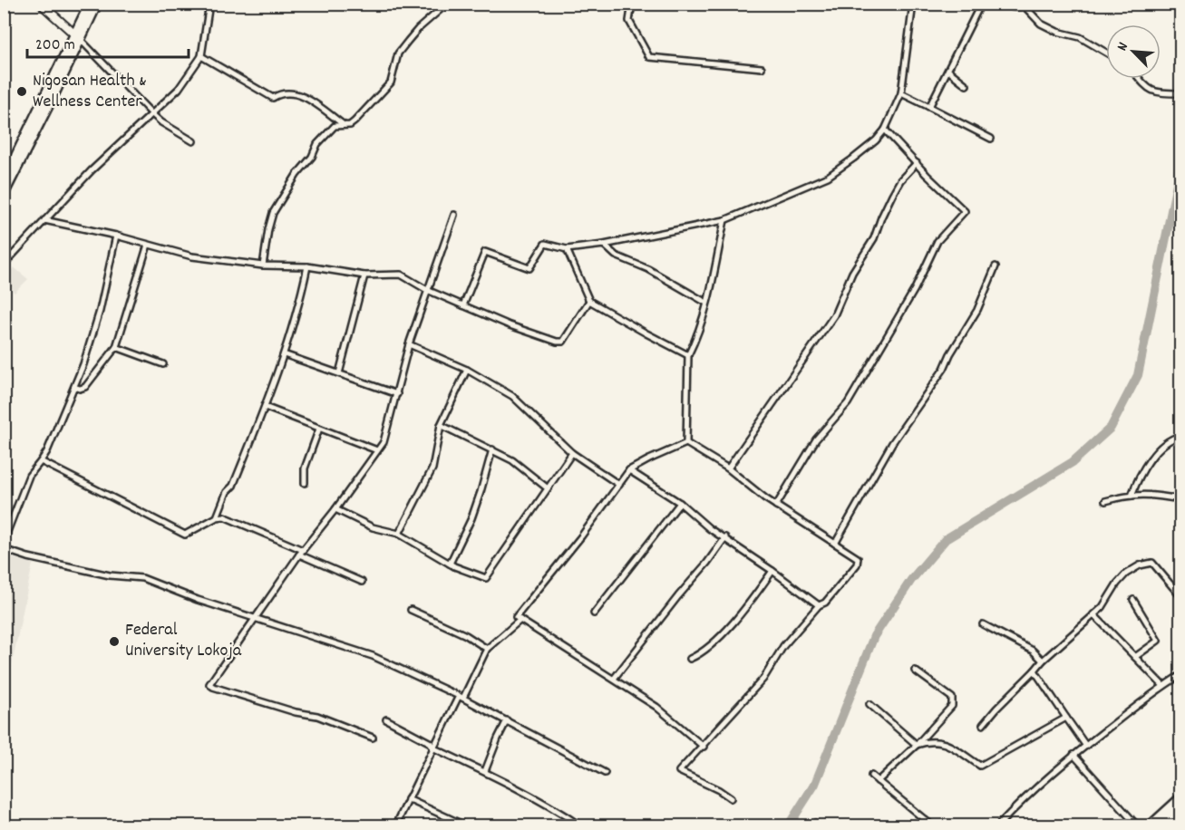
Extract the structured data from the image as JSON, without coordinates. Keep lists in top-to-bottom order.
{
  "places": ["Nigosan Health & Wellness Center", "Federal University Lokoja"],
  "scale_bar": "200 m",
  "north": "top left"
}
